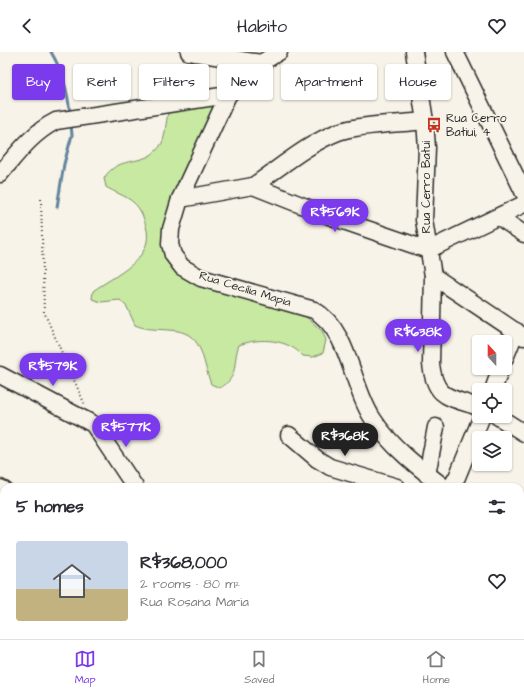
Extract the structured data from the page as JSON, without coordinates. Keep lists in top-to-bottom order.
{
  "streets": {
    "street": ["Rua Cerro Batui", "Rua Cecília Mapia"]
  },
  "places": {
    "bus stop": ["Rua Cerro Batiui, 4"]
  },
  "north": "top",
  "page": {
    "header": "Habito",
    "chip": [
      "Buy",
      "Rent",
      "Filters",
      "New",
      "Apartment",
      "House"
    ],
    "price": [
      "R$569K",
      "R$638K",
      "R$579K",
      "R$577K",
      "R$368K"
    ],
    "heading": "5 homes",
    "list": [
      {
        "name": "R$368,000",
        "note": "2 rooms · 80 m² · Rua Rosana Maria"
      }
    ],
    "tabs": ["Map", "Saved", "Home"]
  }
}
